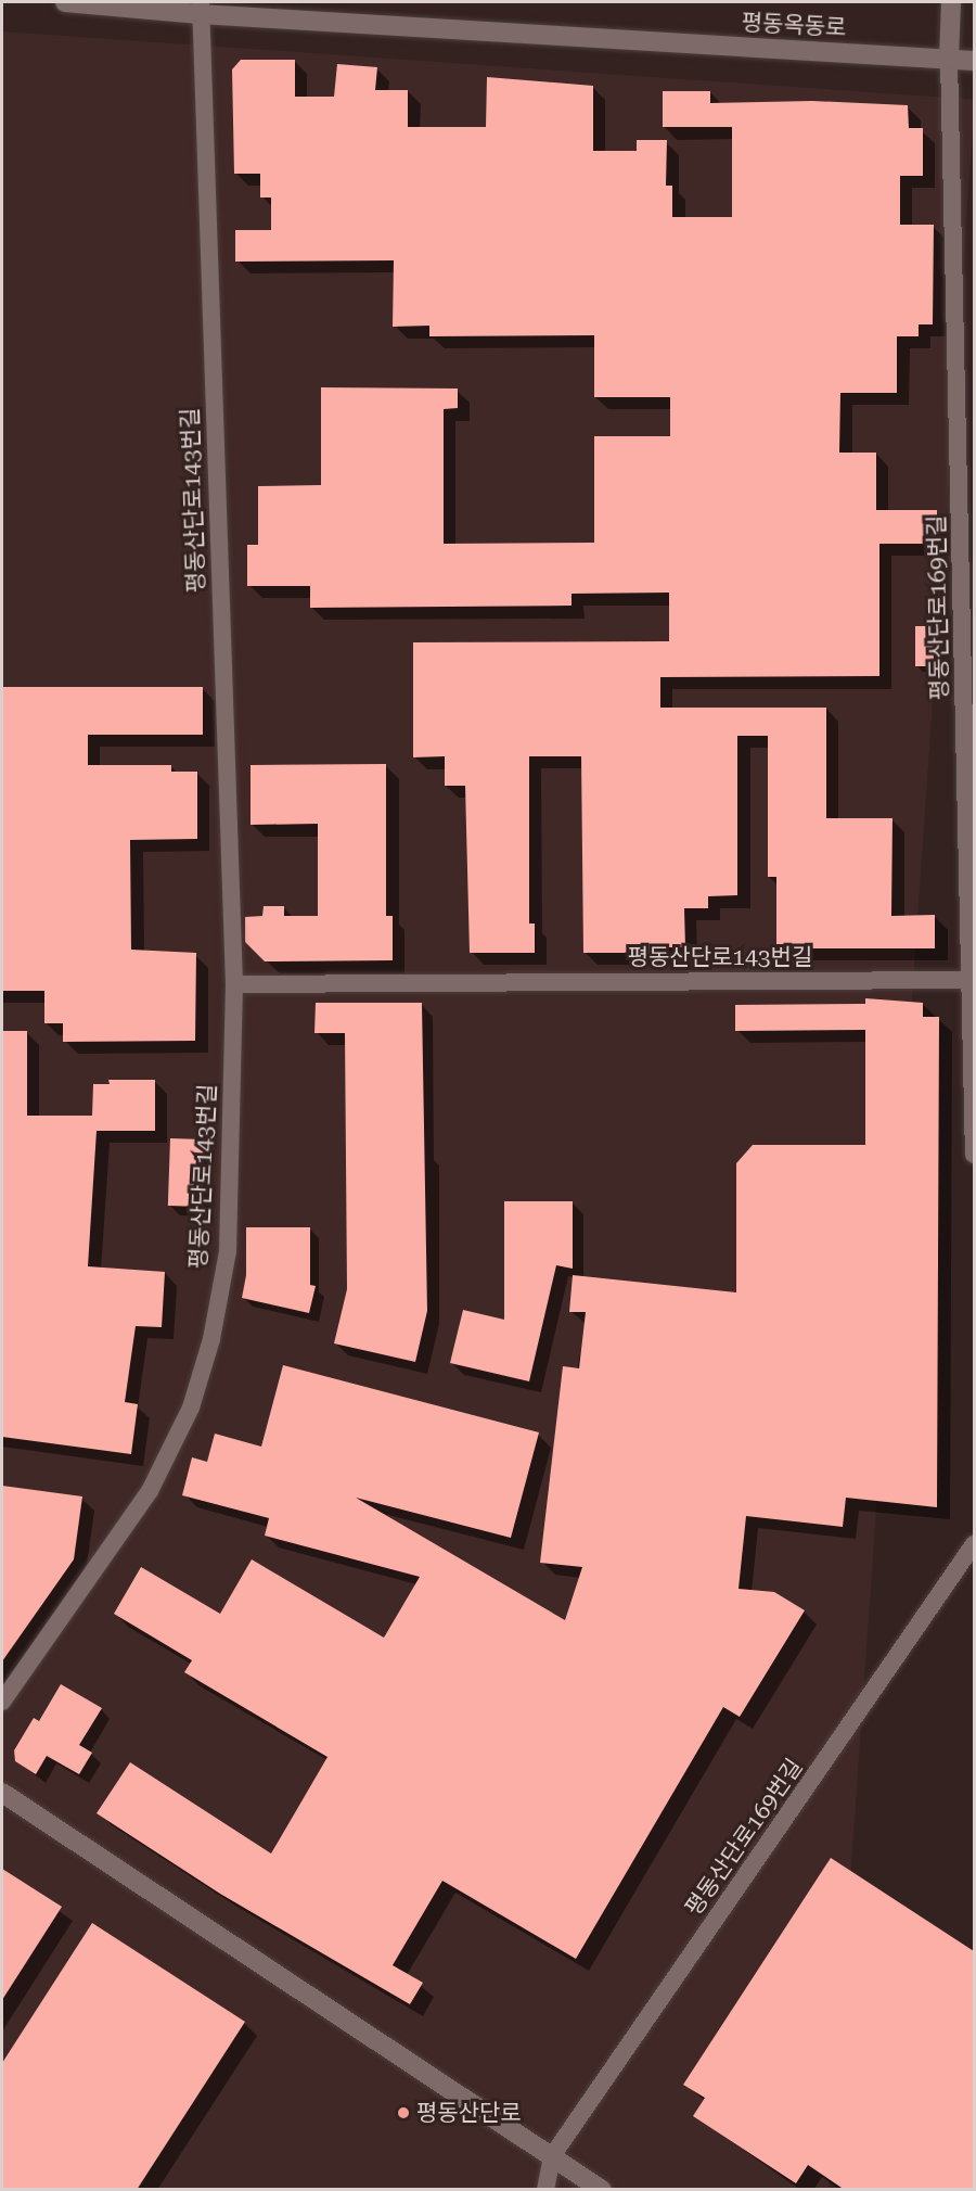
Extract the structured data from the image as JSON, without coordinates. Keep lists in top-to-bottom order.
{
  "streets": {
    "street": ["평동옥동로", "평동산단로143번길", "평동산단로169번길"]
  },
  "crossings": [
    ["평동옥동로", "평동산단로143번길"],
    ["평동옥동로", "평동산단로169번길"],
    ["평동산단로143번길", "평동산단로169번길"]
  ],
  "places": ["평동산단로"]
}
